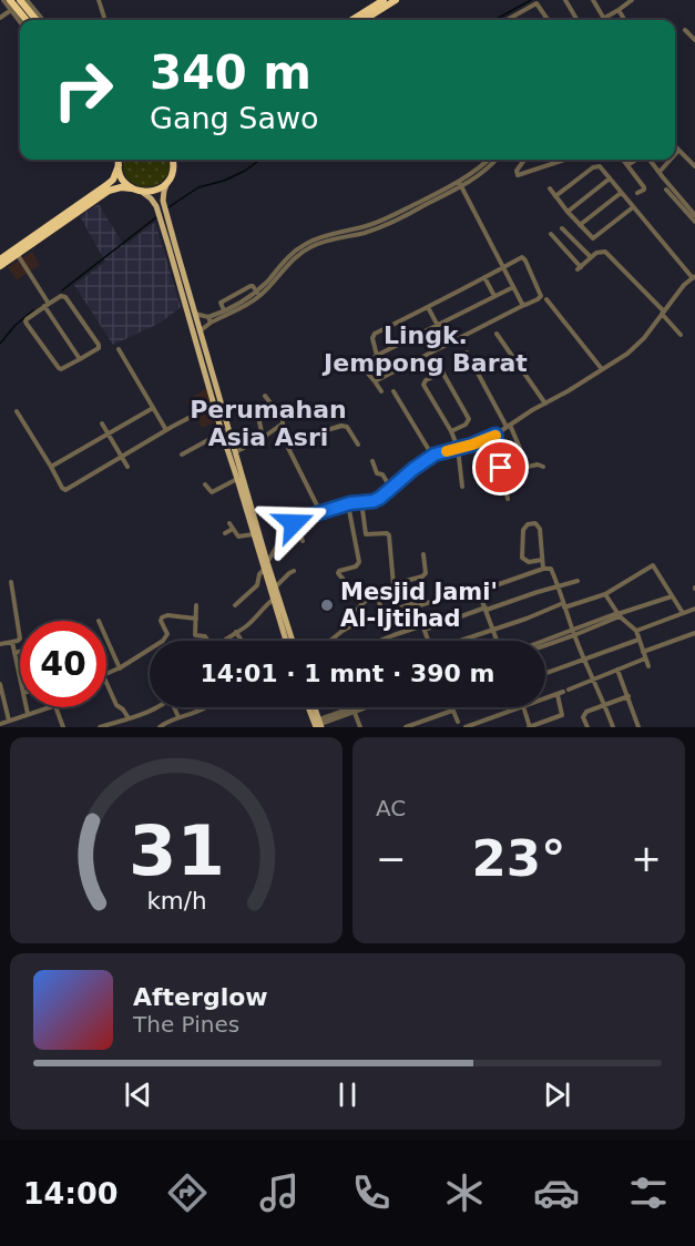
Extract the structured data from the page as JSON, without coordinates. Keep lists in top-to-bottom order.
{
  "districts": ["Lingk. Jempong Barat", "Perumahan Asia Asri"],
  "places": ["Mesjid Jami' Al-Ijtihad"],
  "page": {
    "turn": ["340 m", "Gang Sawo"],
    "limit": "40",
    "trip": "14:01 · 1 mnt · 390 m",
    "tile": "AC",
    "heat": ["−", "23°", "+"],
    "song": ["Afterglow", "The Pines"],
    "tabs": "14:00",
    "gauge": ["31", "km/h"]
  }
}
